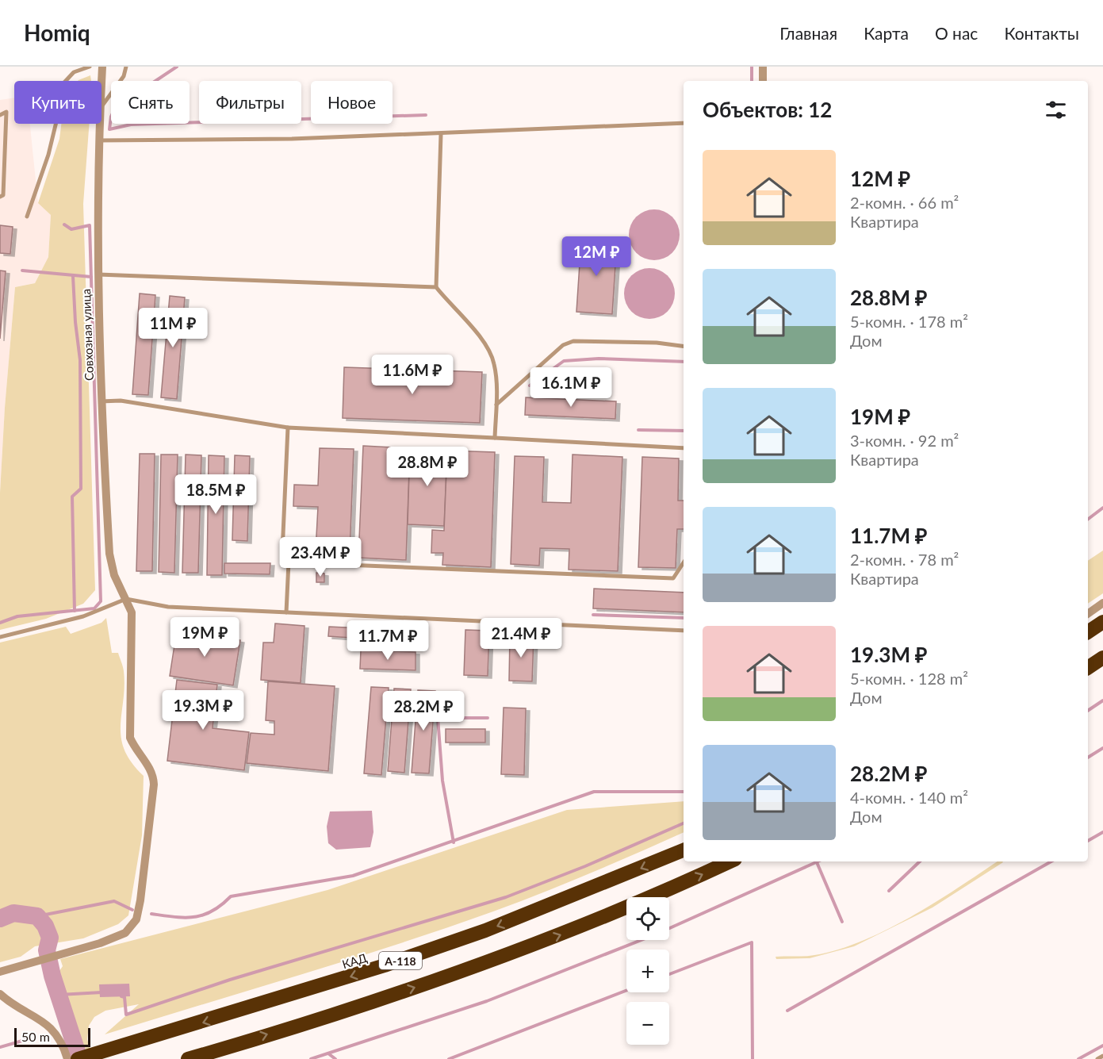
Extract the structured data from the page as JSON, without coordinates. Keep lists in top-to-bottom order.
{
  "streets": {
    "highway": ["КАД", "А-118"],
    "street": ["Совхозная улица"]
  },
  "scale_bar": "50 m",
  "page": {
    "header": "Homiq",
    "nav": [
      "Главная",
      "Карта",
      "О нас",
      "Контакты"
    ],
    "chip": [
      "Купить",
      "Снять",
      "Фильтры",
      "Новое"
    ],
    "heading": "Объектов: 12",
    "list": [
      {
        "name": "12M ₽",
        "note": "2-комн. · 66 m² · Квартира"
      },
      {
        "name": "28.8M ₽",
        "note": "5-комн. · 178 m² · Дом"
      },
      {
        "name": "19M ₽",
        "note": "3-комн. · 92 m² · Квартира"
      },
      {
        "name": "11.7M ₽",
        "note": "2-комн. · 78 m² · Квартира"
      },
      {
        "name": "19.3M ₽",
        "note": "5-комн. · 128 m² · Дом"
      },
      {
        "name": "28.2M ₽",
        "note": "4-комн. · 140 m² · Дом"
      }
    ],
    "price": [
      "12M ₽",
      "11M ₽",
      "11.6M ₽",
      "16.1M ₽",
      "28.8M ₽",
      "18.5M ₽",
      "23.4M ₽",
      "19M ₽",
      "21.4M ₽",
      "11.7M ₽",
      "19.3M ₽",
      "28.2M ₽"
    ],
    "map_buttons": ["+", "−"],
    "scale": "50 m"
  }
}
